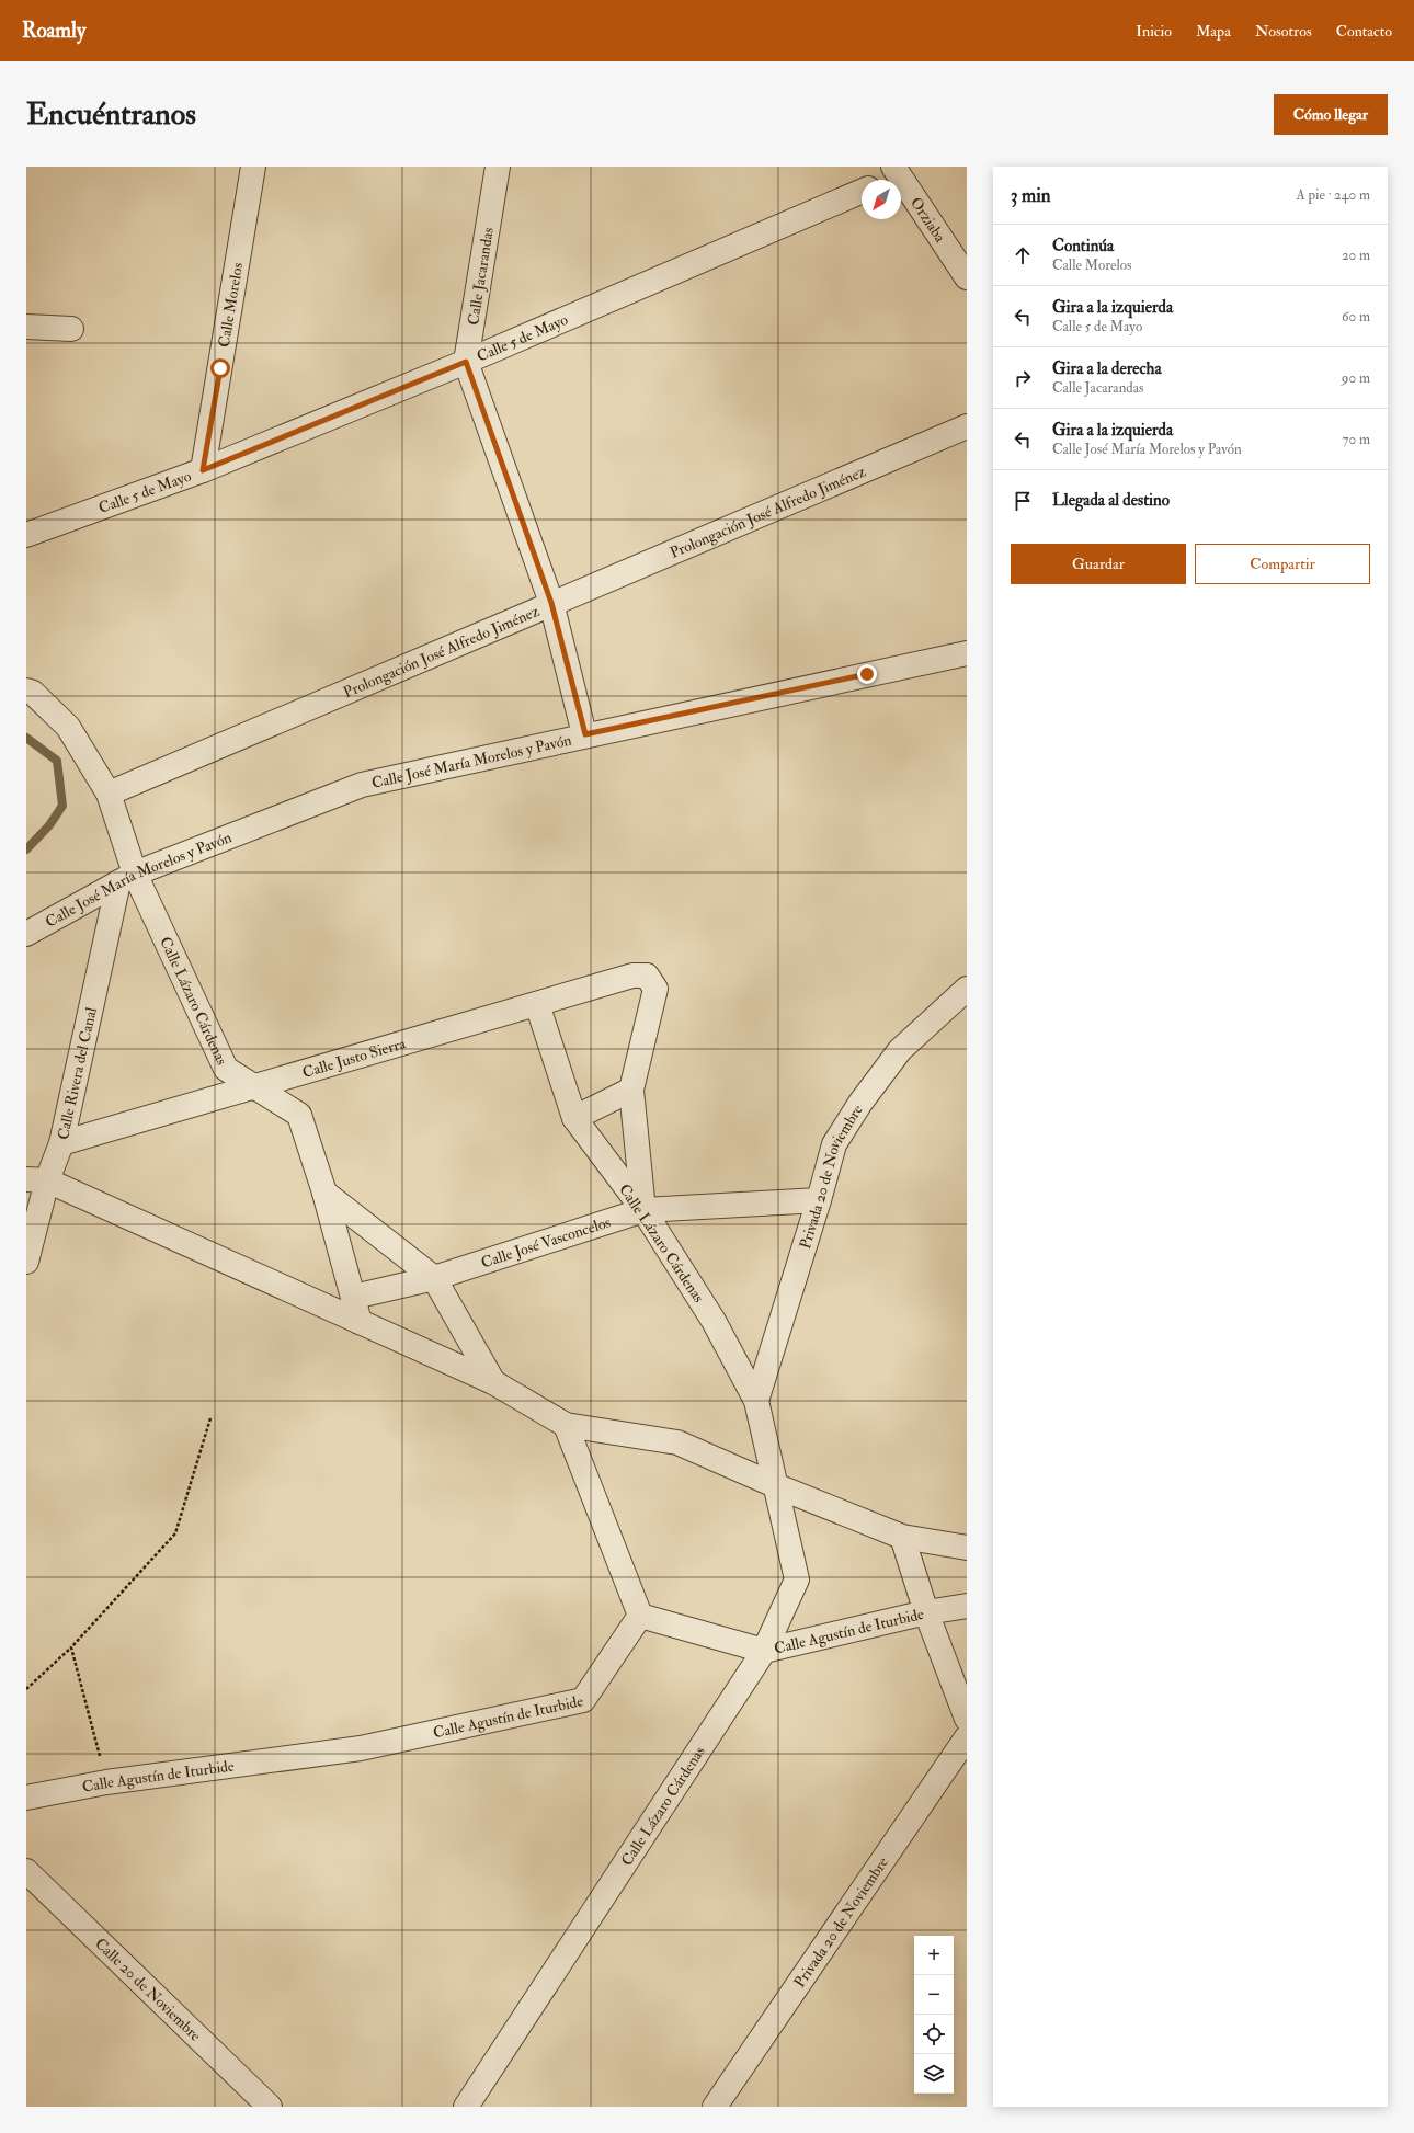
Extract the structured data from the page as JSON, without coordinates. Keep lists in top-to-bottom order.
{
  "streets": {
    "street": [
      "Orziaba",
      "Calle Jacarandas",
      "Calle Morelos",
      "Calle 5 de Mayo",
      "Prolongación José Alfredo Jiménez",
      "Calle José María Morelos y Pavón",
      "Calle Lázaro Cárdenas",
      "Calle Justo Sierra",
      "Calle Rivera del Canal",
      "Privada 20 de Noviembre",
      "Calle José Vasconcelos",
      "Calle Agustín de Iturbide",
      "Calle 20 de Noviembre"
    ]
  },
  "crossings": [
    ["Calle Jacarandas", "Calle 5 de Mayo"],
    ["Calle Jacarandas", "Prolongación José Alfredo Jiménez"],
    ["Calle Jacarandas", "Calle José María Morelos y Pavón"],
    ["Calle Morelos", "Calle 5 de Mayo"],
    ["Calle José María Morelos y Pavón", "Calle Lázaro Cárdenas"],
    ["Calle José María Morelos y Pavón", "Calle Rivera del Canal"],
    ["Calle Lázaro Cárdenas", "Calle Justo Sierra"],
    ["Calle Lázaro Cárdenas", "Calle Rivera del Canal"],
    ["Calle Lázaro Cárdenas", "Privada 20 de Noviembre"],
    ["Calle Lázaro Cárdenas", "Calle José Vasconcelos"],
    ["Calle Lázaro Cárdenas", "Calle Agustín de Iturbide"],
    ["Calle Justo Sierra", "Calle Rivera del Canal"],
    ["Privada 20 de Noviembre", "Calle José Vasconcelos"]
  ],
  "north": "bottom left",
  "page": {
    "header": "Roamly",
    "nav": [
      "Inicio",
      "Mapa",
      "Nosotros",
      "Contacto"
    ],
    "buttons": [
      "Cómo llegar",
      ["Guardar", "Compartir"]
    ],
    "title": "Encuéntranos",
    "heading": ["3 min", "A pie · 240 m"],
    "list": [
      ["Continúa", "Calle Morelos", "20 m"],
      ["Gira a la izquierda", "Calle 5 de Mayo", "60 m"],
      ["Gira a la derecha", "Calle Jacarandas", "90 m"],
      ["Gira a la izquierda", "Calle José María Morelos y Pavón", "70 m"],
      "Llegada al destino"
    ],
    "map_buttons": ["+", "−"]
  }
}
